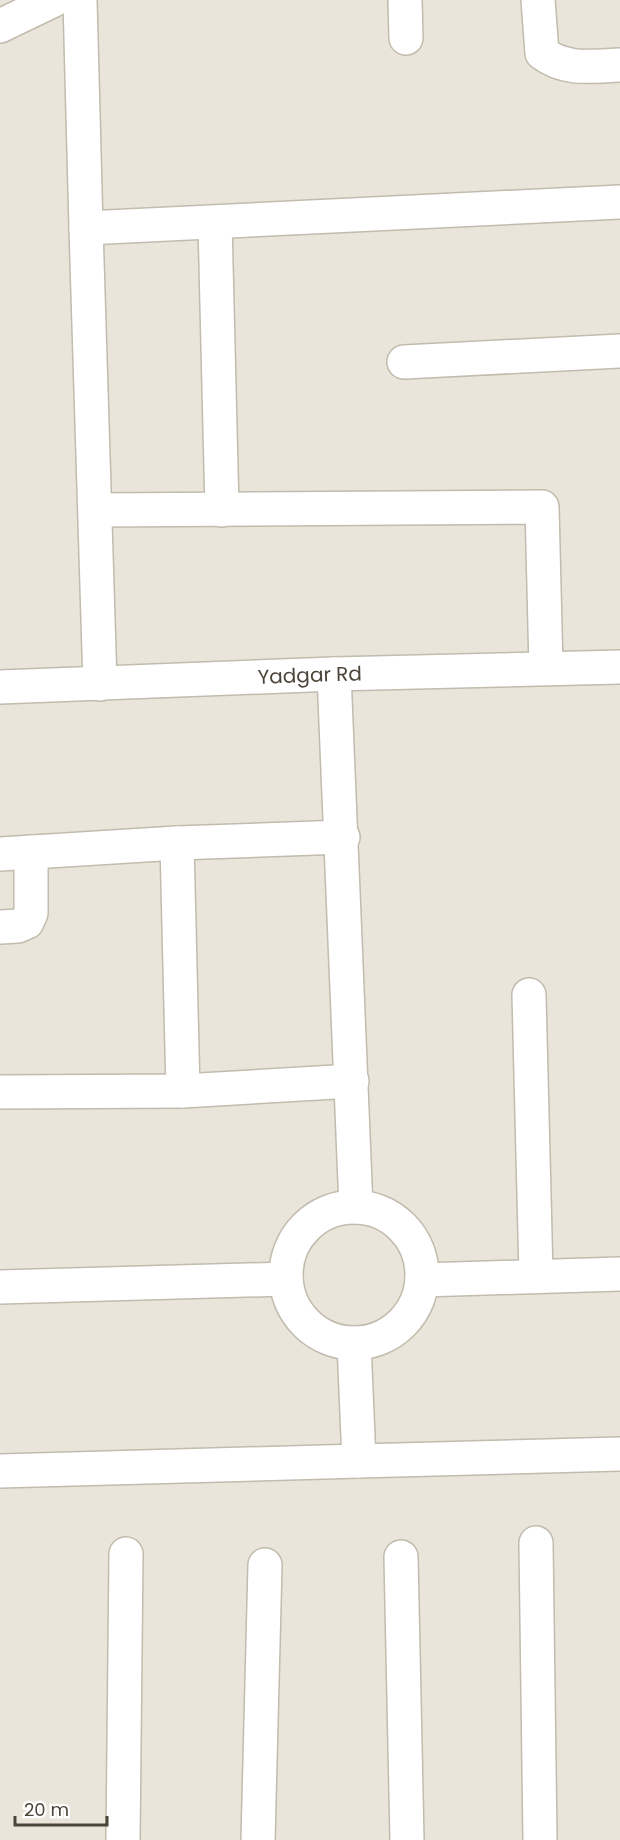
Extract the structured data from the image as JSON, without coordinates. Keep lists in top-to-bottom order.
{
  "streets": {
    "street": ["Yadgar Rd"]
  },
  "scale_bar": "20 m"
}
